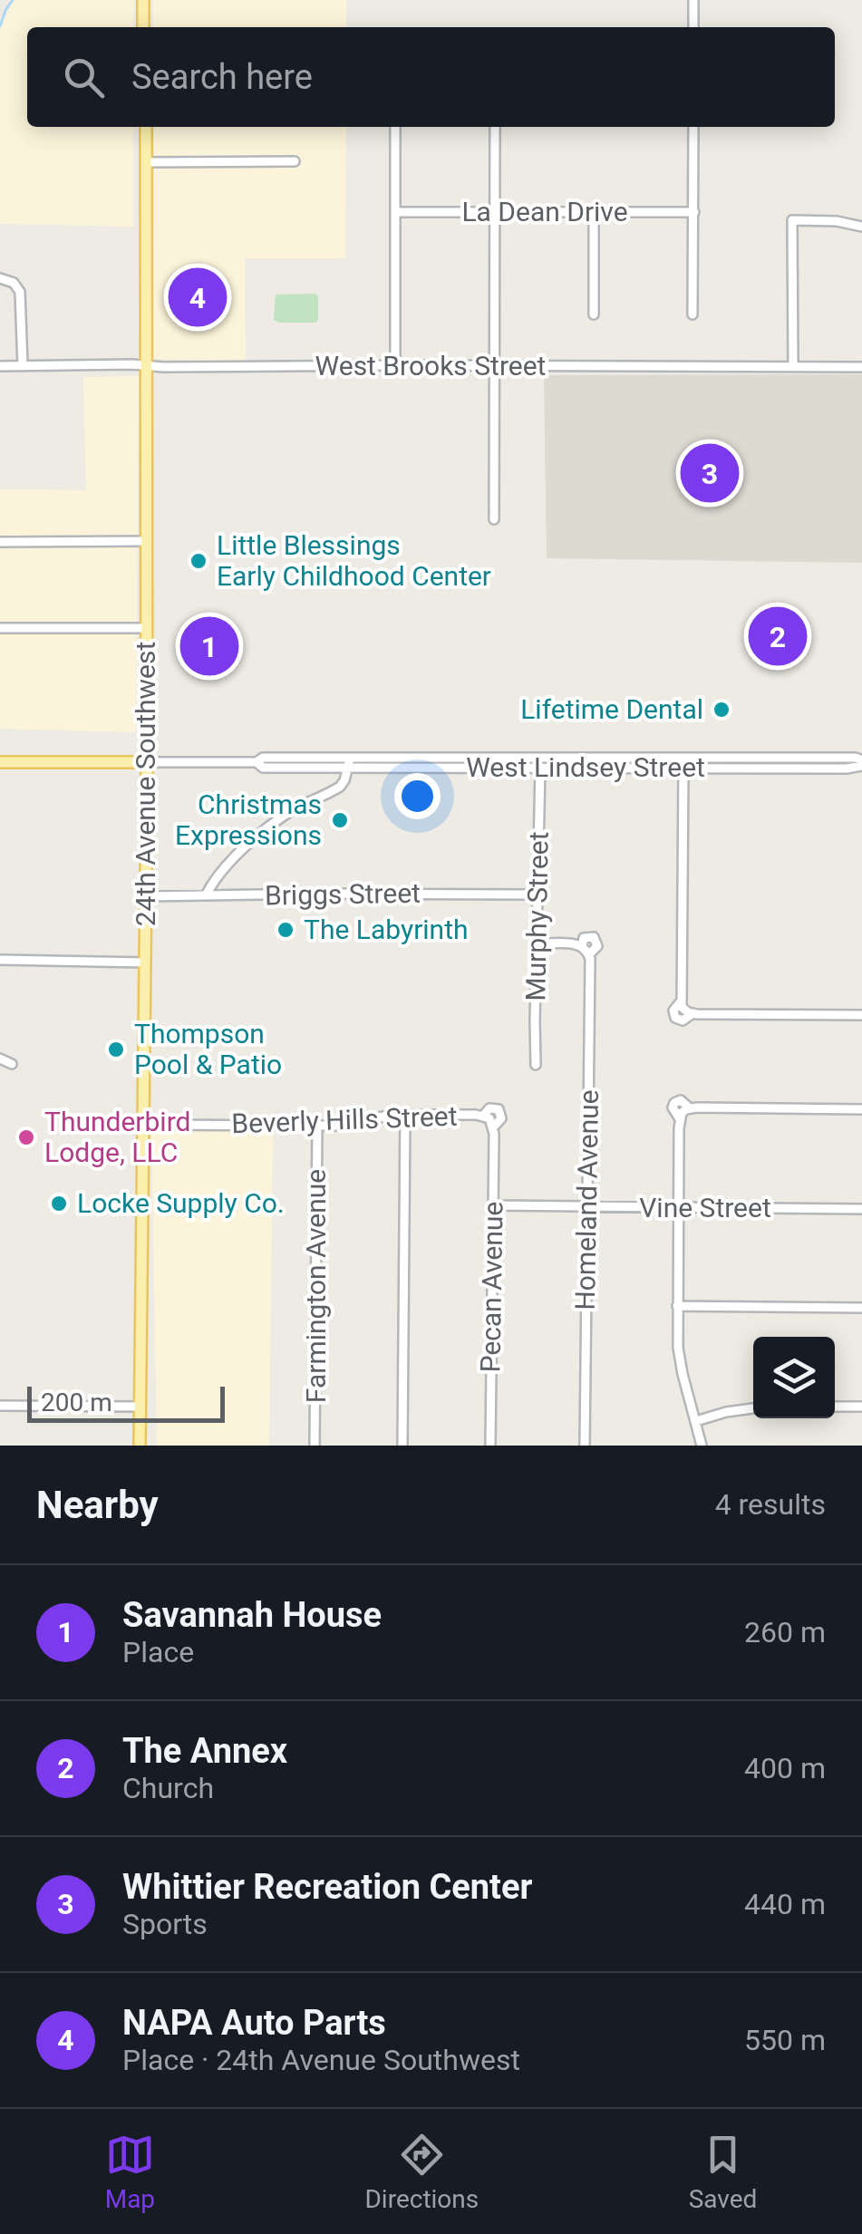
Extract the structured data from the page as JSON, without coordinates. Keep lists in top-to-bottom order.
{
  "streets": {
    "main road": ["West Lindsey Street", "24th Avenue Southwest"],
    "street": [
      "La Dean Drive",
      "West Brooks Street",
      "Briggs Street",
      "Murphy Street",
      "Beverly Hills Street",
      "Homeland Avenue",
      "Vine Street",
      "Farmington Avenue",
      "Pecan Avenue"
    ]
  },
  "crossings": [
    ["West Brooks Street", "24th Avenue Southwest"],
    ["West Lindsey Street", "24th Avenue Southwest"],
    ["West Lindsey Street", "Murphy Street"],
    ["24th Avenue Southwest", "Briggs Street"],
    ["24th Avenue Southwest", "Beverly Hills Street"],
    ["Briggs Street", "Murphy Street"],
    ["Murphy Street", "Homeland Avenue"],
    ["Beverly Hills Street", "Farmington Avenue"],
    ["Beverly Hills Street", "Pecan Avenue"],
    ["Homeland Avenue", "Vine Street"],
    ["Vine Street", "Pecan Avenue"]
  ],
  "places": [
    "Little Blessings Early Childhood Center",
    "Lifetime Dental",
    "Christmas Expressions",
    "The Labyrinth",
    "Thompson Pool & Patio",
    "Thunderbird Lodge, LLC",
    "Locke Supply Co."
  ],
  "scale_bar": "200 m",
  "page": {
    "search": "Search here",
    "pins": [
      "4",
      "3",
      "2",
      "1"
    ],
    "scale": "200 m",
    "heading": ["Nearby", "4 results"],
    "list": [
      {
        "mark": "1",
        "name": "Savannah House",
        "note": "Place",
        "value": "260 m"
      },
      {
        "mark": "2",
        "name": "The Annex",
        "note": "Church",
        "value": "400 m"
      },
      {
        "mark": "3",
        "name": "Whittier Recreation Center",
        "note": "Sports",
        "value": "440 m"
      },
      {
        "mark": "4",
        "name": "NAPA Auto Parts",
        "note": "Place · 24th Avenue Southwest",
        "value": "550 m"
      }
    ],
    "nav": ["Map", "Directions", "Saved"]
  }
}
